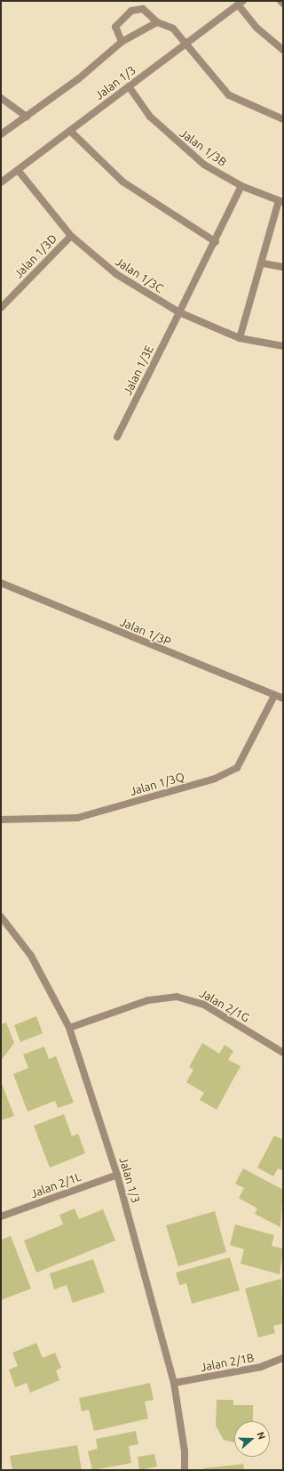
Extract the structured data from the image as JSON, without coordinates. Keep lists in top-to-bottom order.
{
  "streets": {
    "street": [
      "Jalan 1/3",
      "Jalan 1/3B",
      "Jalan 1/3D",
      "Jalan 1/3C",
      "Jalan 1/3E",
      "Jalan 1/3P",
      "Jalan 1/3Q",
      "Jalan 2/1G",
      "Jalan 2/1L",
      "Jalan 2/1B"
    ]
  },
  "crossings": [
    ["Jalan 1/3", "Jalan 1/3B"],
    ["Jalan 1/3", "Jalan 1/3C"],
    ["Jalan 1/3", "Jalan 2/1G"],
    ["Jalan 1/3", "Jalan 2/1L"],
    ["Jalan 1/3", "Jalan 2/1B"],
    ["Jalan 1/3B", "Jalan 1/3E"],
    ["Jalan 1/3D", "Jalan 1/3C"],
    ["Jalan 1/3C", "Jalan 1/3E"],
    ["Jalan 1/3P", "Jalan 1/3Q"]
  ],
  "north": "right"
}
